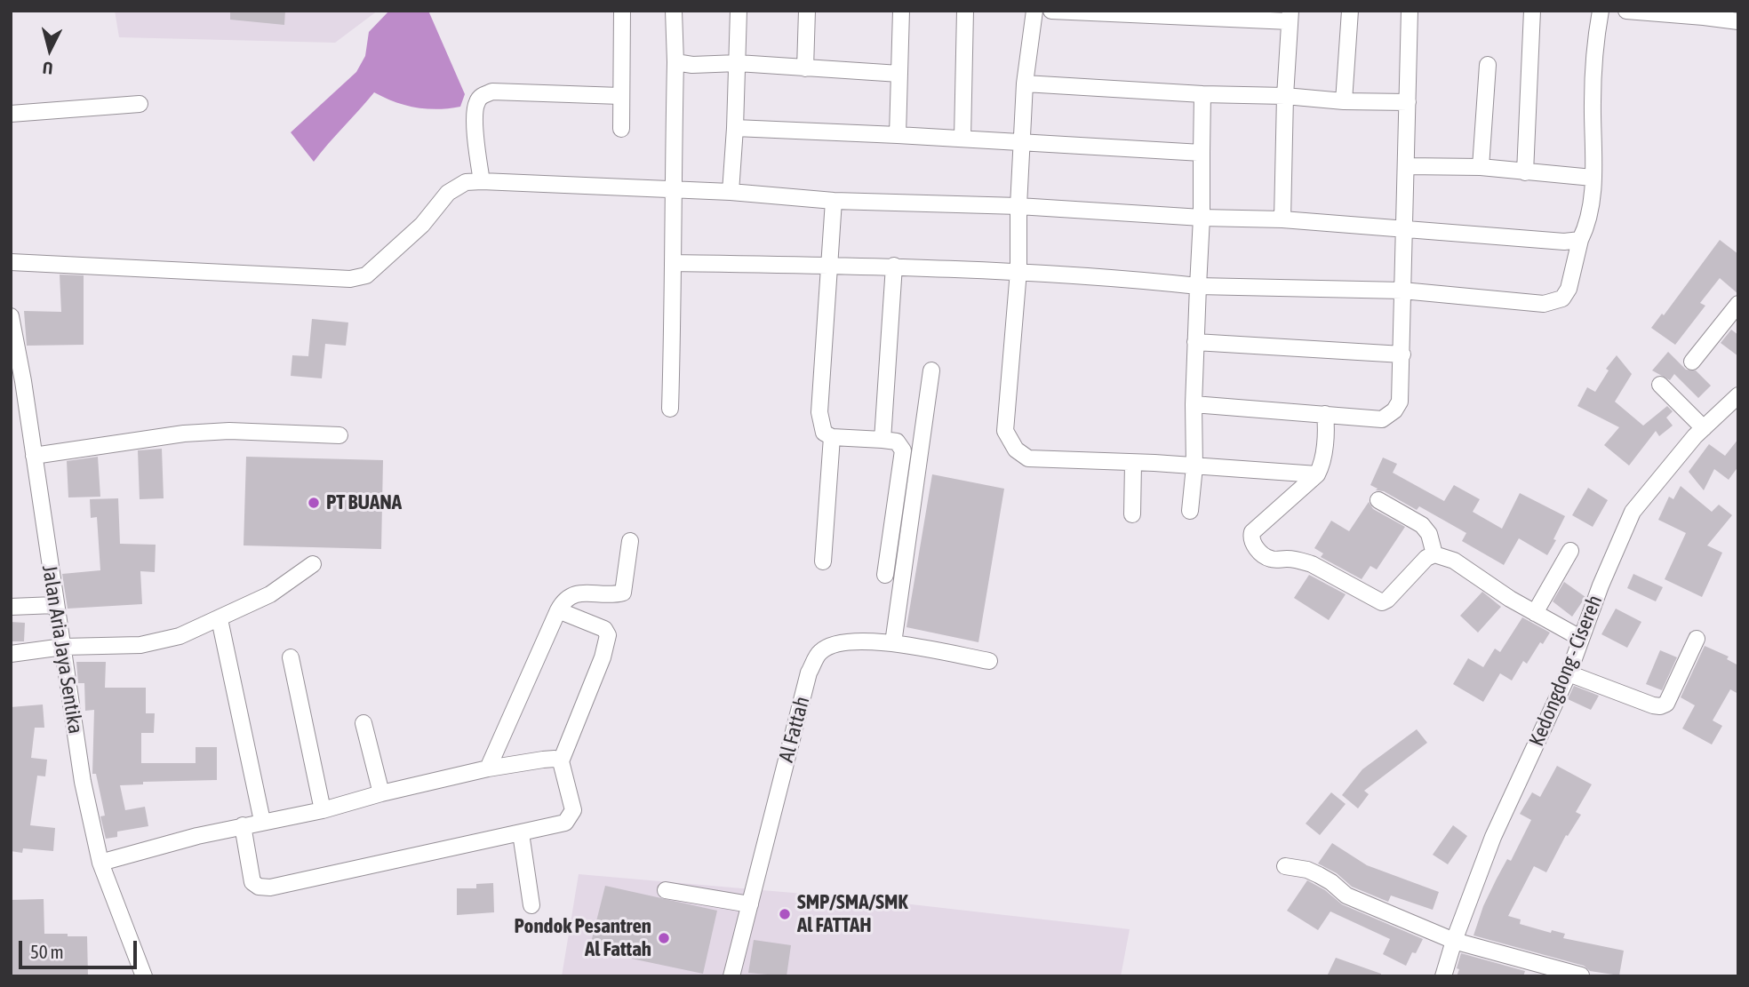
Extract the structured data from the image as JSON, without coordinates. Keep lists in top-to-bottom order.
{
  "streets": {
    "street": ["Jalan Aria Jaya Sentika", "Kedongdong - Cisereh", "Al Fattah"]
  },
  "places": ["PT BUANA", "SMP/SMA/SMK Al FATTAH", "Pondok Pesantren Al Fattah"],
  "scale_bar": "50 m",
  "north": "bottom"
}
